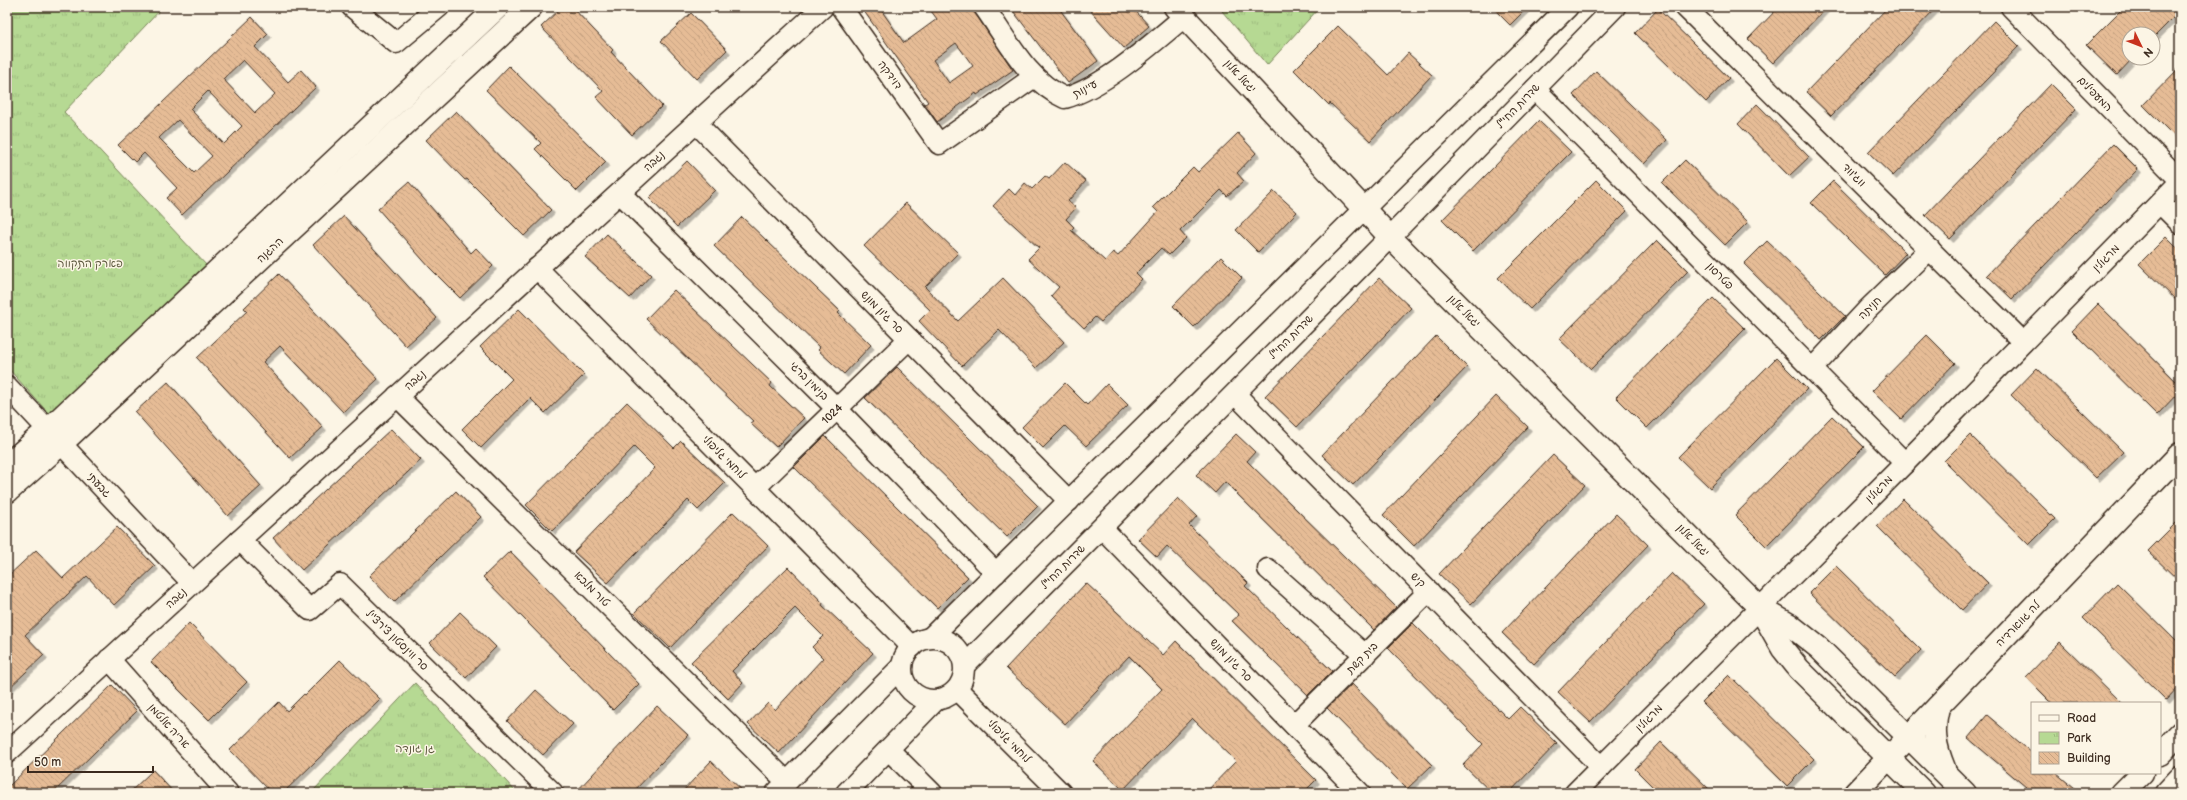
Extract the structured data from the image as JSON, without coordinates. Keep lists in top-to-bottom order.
{
  "streets": {
    "street": [
      "דוידקה",
      "יגאל אלון",
      "עיינות",
      "המעפילים",
      "שדרות החי\"ל",
      "נגבה",
      "ווג'ווד",
      "ההגנה",
      "מרגולין",
      "פטרסון",
      "חניתה",
      "סר ג'ון מונש",
      "בנימין ברגי",
      "1024",
      "לוחמי גליפולי",
      "גבעתי",
      "קיש",
      "טור מלכא",
      "לה גווארדיה",
      "סר ווינסטון צ'רצ'יל",
      "בית קשת",
      "אריה אלטמן"
    ]
  },
  "crossings": [
    ["דוידקה", "עיינות"],
    ["יגאל אלון", "עיינות"],
    ["יגאל אלון", "שדרות החי\"ל"],
    ["יגאל אלון", "מרגולין"],
    ["יגאל אלון", "לה גווארדיה"],
    ["המעפילים", "מרגולין"],
    ["שדרות החי\"ל", "פטרסון"],
    ["שדרות החי\"ל", "סר ג'ון מונש"],
    ["שדרות החי\"ל", "לוחמי גליפולי"],
    ["שדרות החי\"ל", "קיש"],
    ["נגבה", "סר ג'ון מונש"],
    ["נגבה", "בנימין ברגי"],
    ["נגבה", "לוחמי גליפולי"],
    ["נגבה", "גבעתי"],
    ["נגבה", "טור מלכא"],
    ["נגבה", "סר ווינסטון צ'רצ'יל"],
    ["נגבה", "אריה אלטמן"],
    ["ווג'ווד", "מרגולין"],
    ["ווג'ווד", "חניתה"],
    ["ההגנה", "גבעתי"],
    ["מרגולין", "פטרסון"],
    ["מרגולין", "קיש"],
    ["פטרסון", "חניתה"],
    ["סר ג'ון מונש", "1024"],
    ["סר ג'ון מונש", "בית קשת"],
    ["בנימין ברגי", "1024"],
    ["1024", "לוחמי גליפולי"],
    ["קיש", "בית קשת"]
  ],
  "parks": ["פארק התקווה", "גן גונדה"],
  "legend": ["Road", "Park", "Building"],
  "scale_bar": "50 m",
  "north": "bottom right"
}
